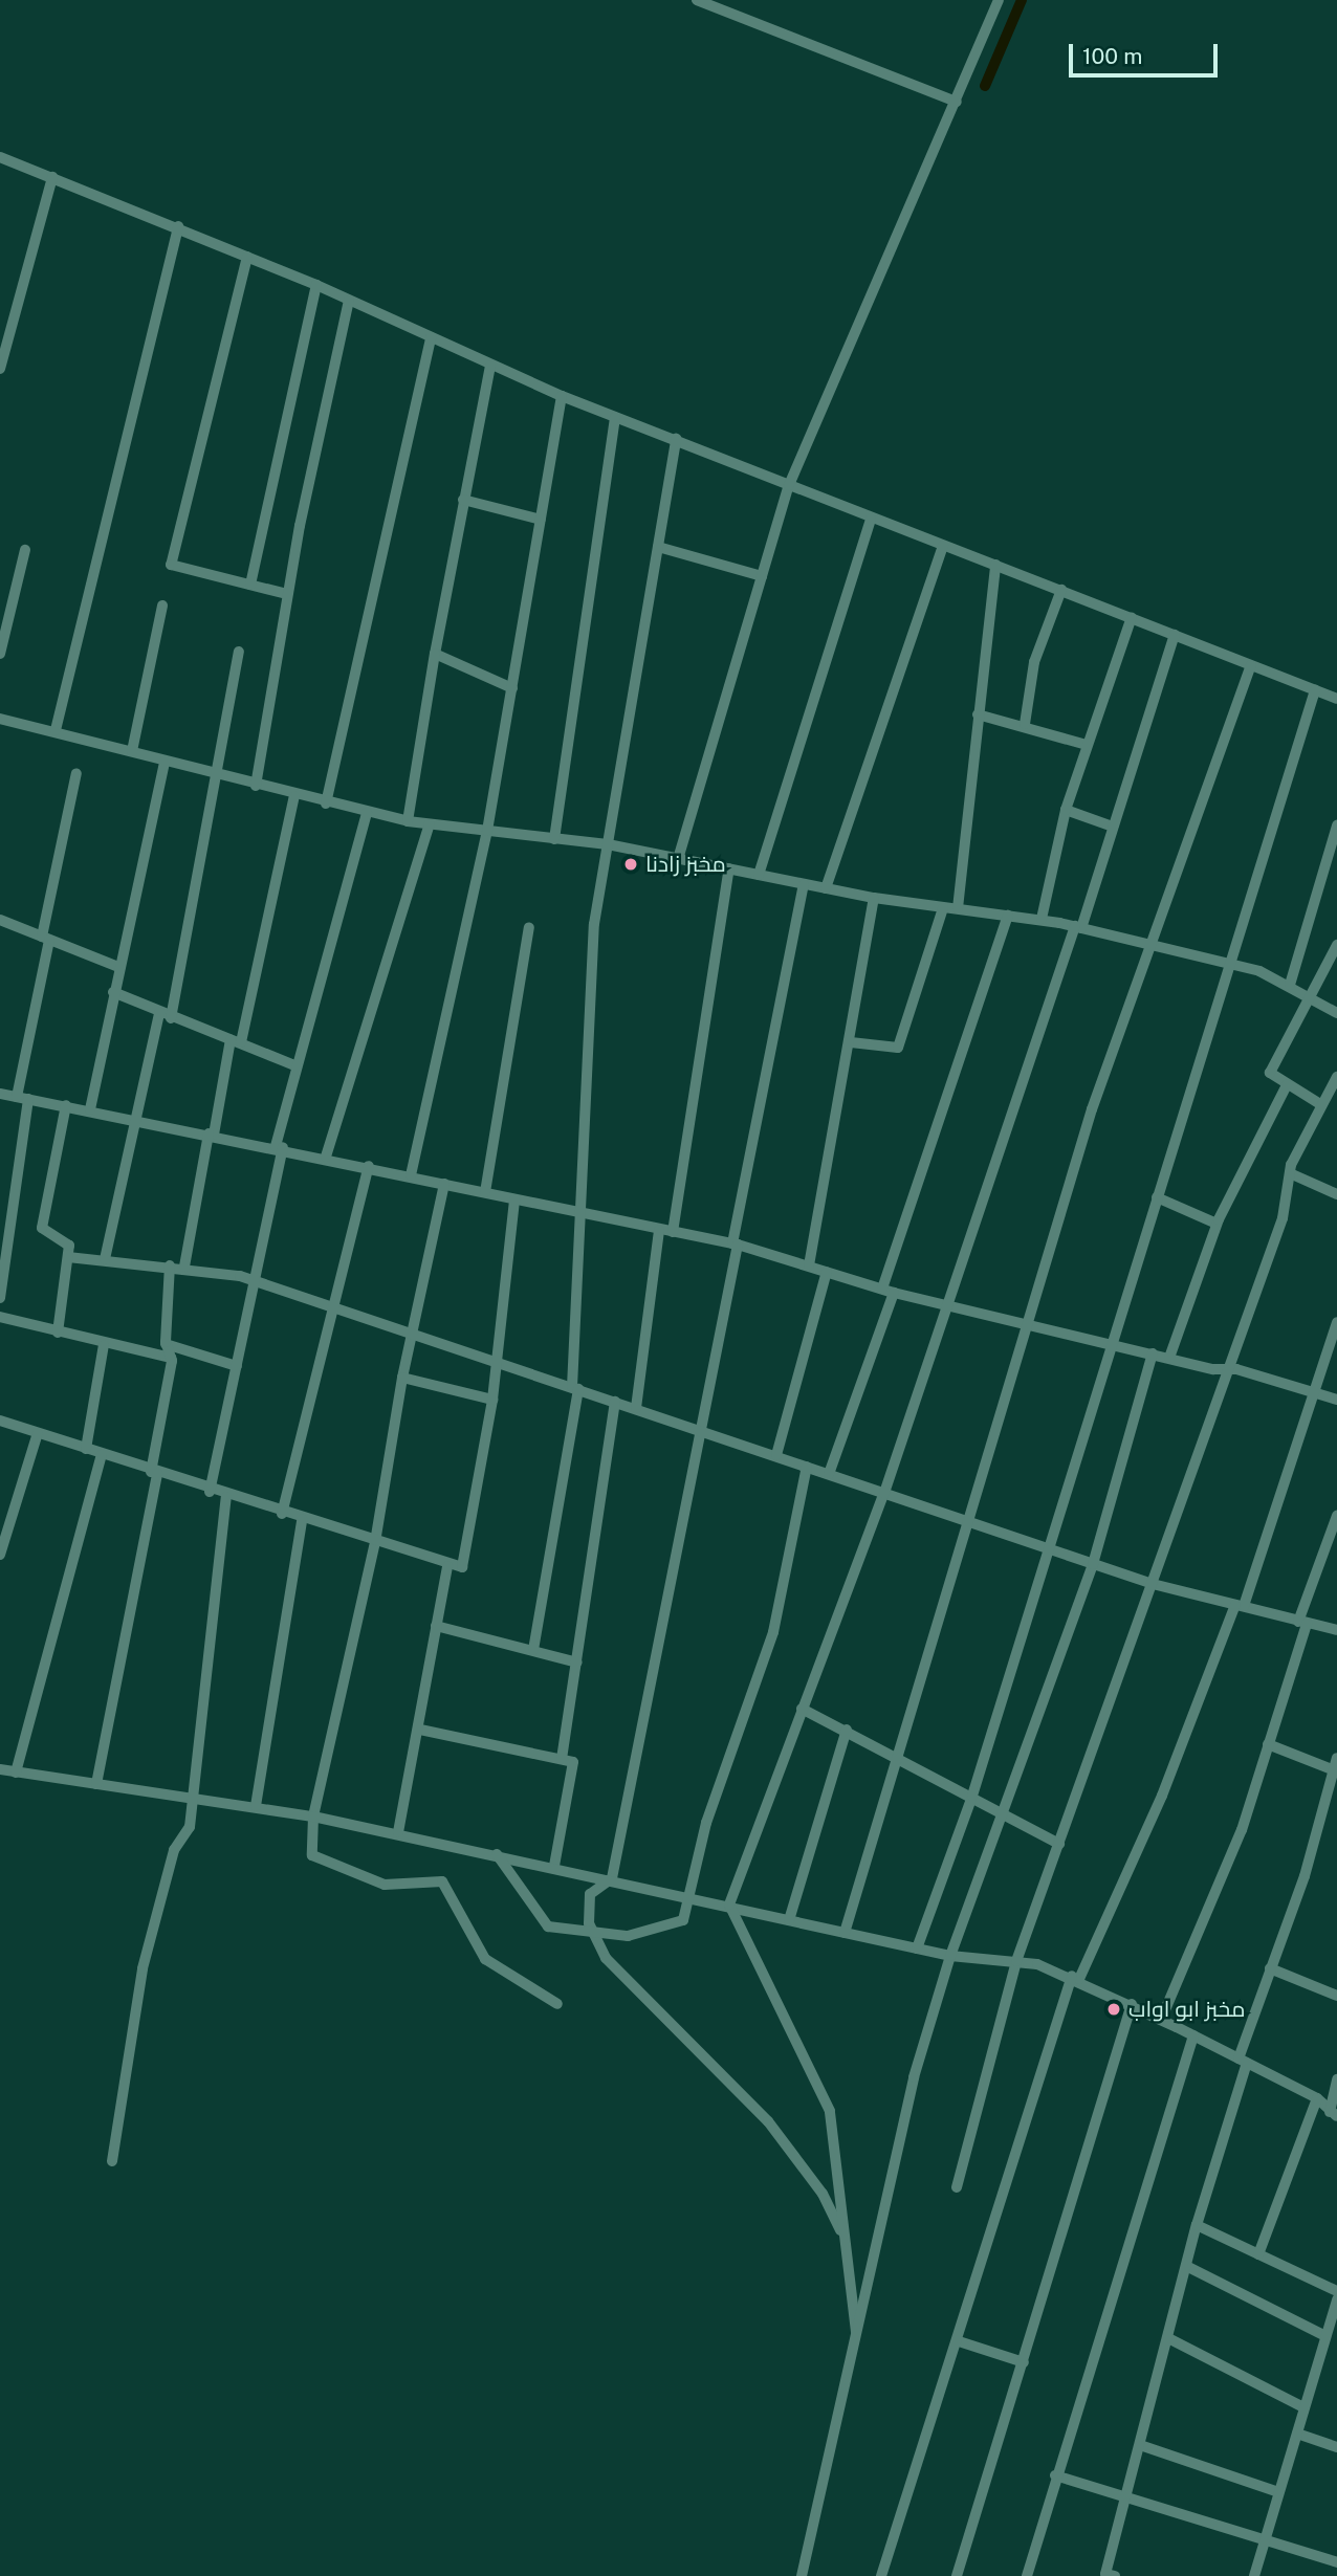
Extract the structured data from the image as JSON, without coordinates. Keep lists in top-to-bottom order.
{
  "places": ["مخبز زادنا", "مخبز ابو اواب"],
  "scale_bar": "100 m"
}
